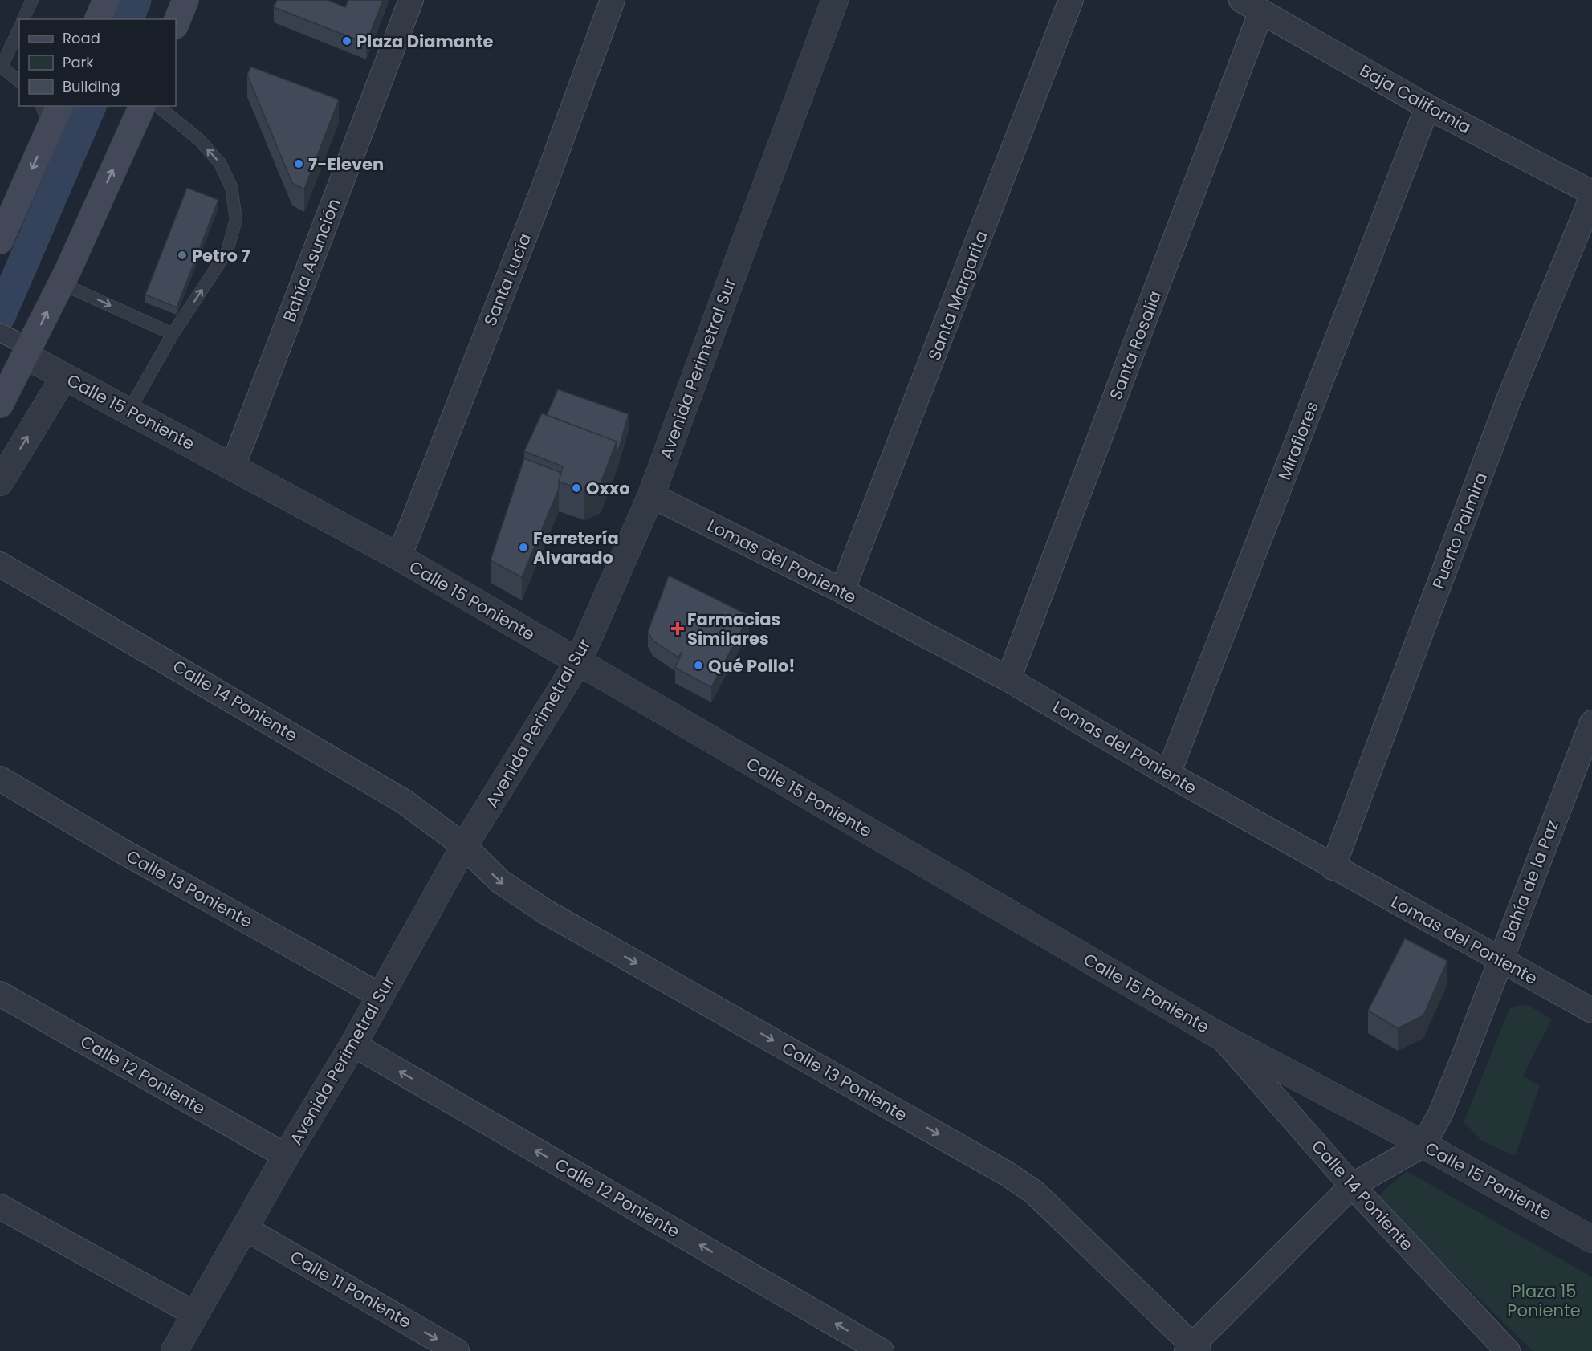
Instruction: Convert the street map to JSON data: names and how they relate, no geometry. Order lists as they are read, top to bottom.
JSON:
{
  "streets": {
    "street": [
      "Baja California",
      "Bahía Asunción",
      "Santa Lucía",
      "Santa Margarita",
      "Santa Rosalía",
      "Avenida Perimetral Sur",
      "Calle 15 Poniente",
      "Miraflores",
      "Puerto Palmira",
      "Lomas del Poniente",
      "Calle 14 Poniente",
      "Bahía de la Paz",
      "Calle 13 Poniente",
      "Calle 12 Poniente",
      "Calle 11 Poniente"
    ]
  },
  "crossings": [
    ["Baja California", "Santa Rosalía"],
    ["Baja California", "Miraflores"],
    ["Bahía Asunción", "Calle 15 Poniente"],
    ["Santa Lucía", "Calle 15 Poniente"],
    ["Santa Margarita", "Lomas del Poniente"],
    ["Santa Rosalía", "Lomas del Poniente"],
    ["Avenida Perimetral Sur", "Calle 15 Poniente"],
    ["Avenida Perimetral Sur", "Lomas del Poniente"],
    ["Avenida Perimetral Sur", "Calle 14 Poniente"],
    ["Avenida Perimetral Sur", "Calle 13 Poniente"],
    ["Avenida Perimetral Sur", "Calle 12 Poniente"],
    ["Avenida Perimetral Sur", "Calle 11 Poniente"],
    ["Calle 15 Poniente", "Calle 14 Poniente"],
    ["Calle 15 Poniente", "Bahía de la Paz"],
    ["Miraflores", "Lomas del Poniente"],
    ["Puerto Palmira", "Lomas del Poniente"],
    ["Lomas del Poniente", "Bahía de la Paz"],
    ["Calle 14 Poniente", "Calle 13 Poniente"]
  ],
  "one_way": ["Calle 13 Poniente", "Calle 12 Poniente", "Calle 11 Poniente"],
  "parks": ["Plaza 15 Poniente"],
  "places": {
    "other": [
      "Plaza Diamante",
      "7-Eleven",
      "Petro 7",
      "Oxxo",
      "Ferretería Alvarado",
      "Qué Pollo!"
    ],
    "health": ["Farmacias Similares"]
  },
  "legend": ["Road", "Park", "Building"]
}
